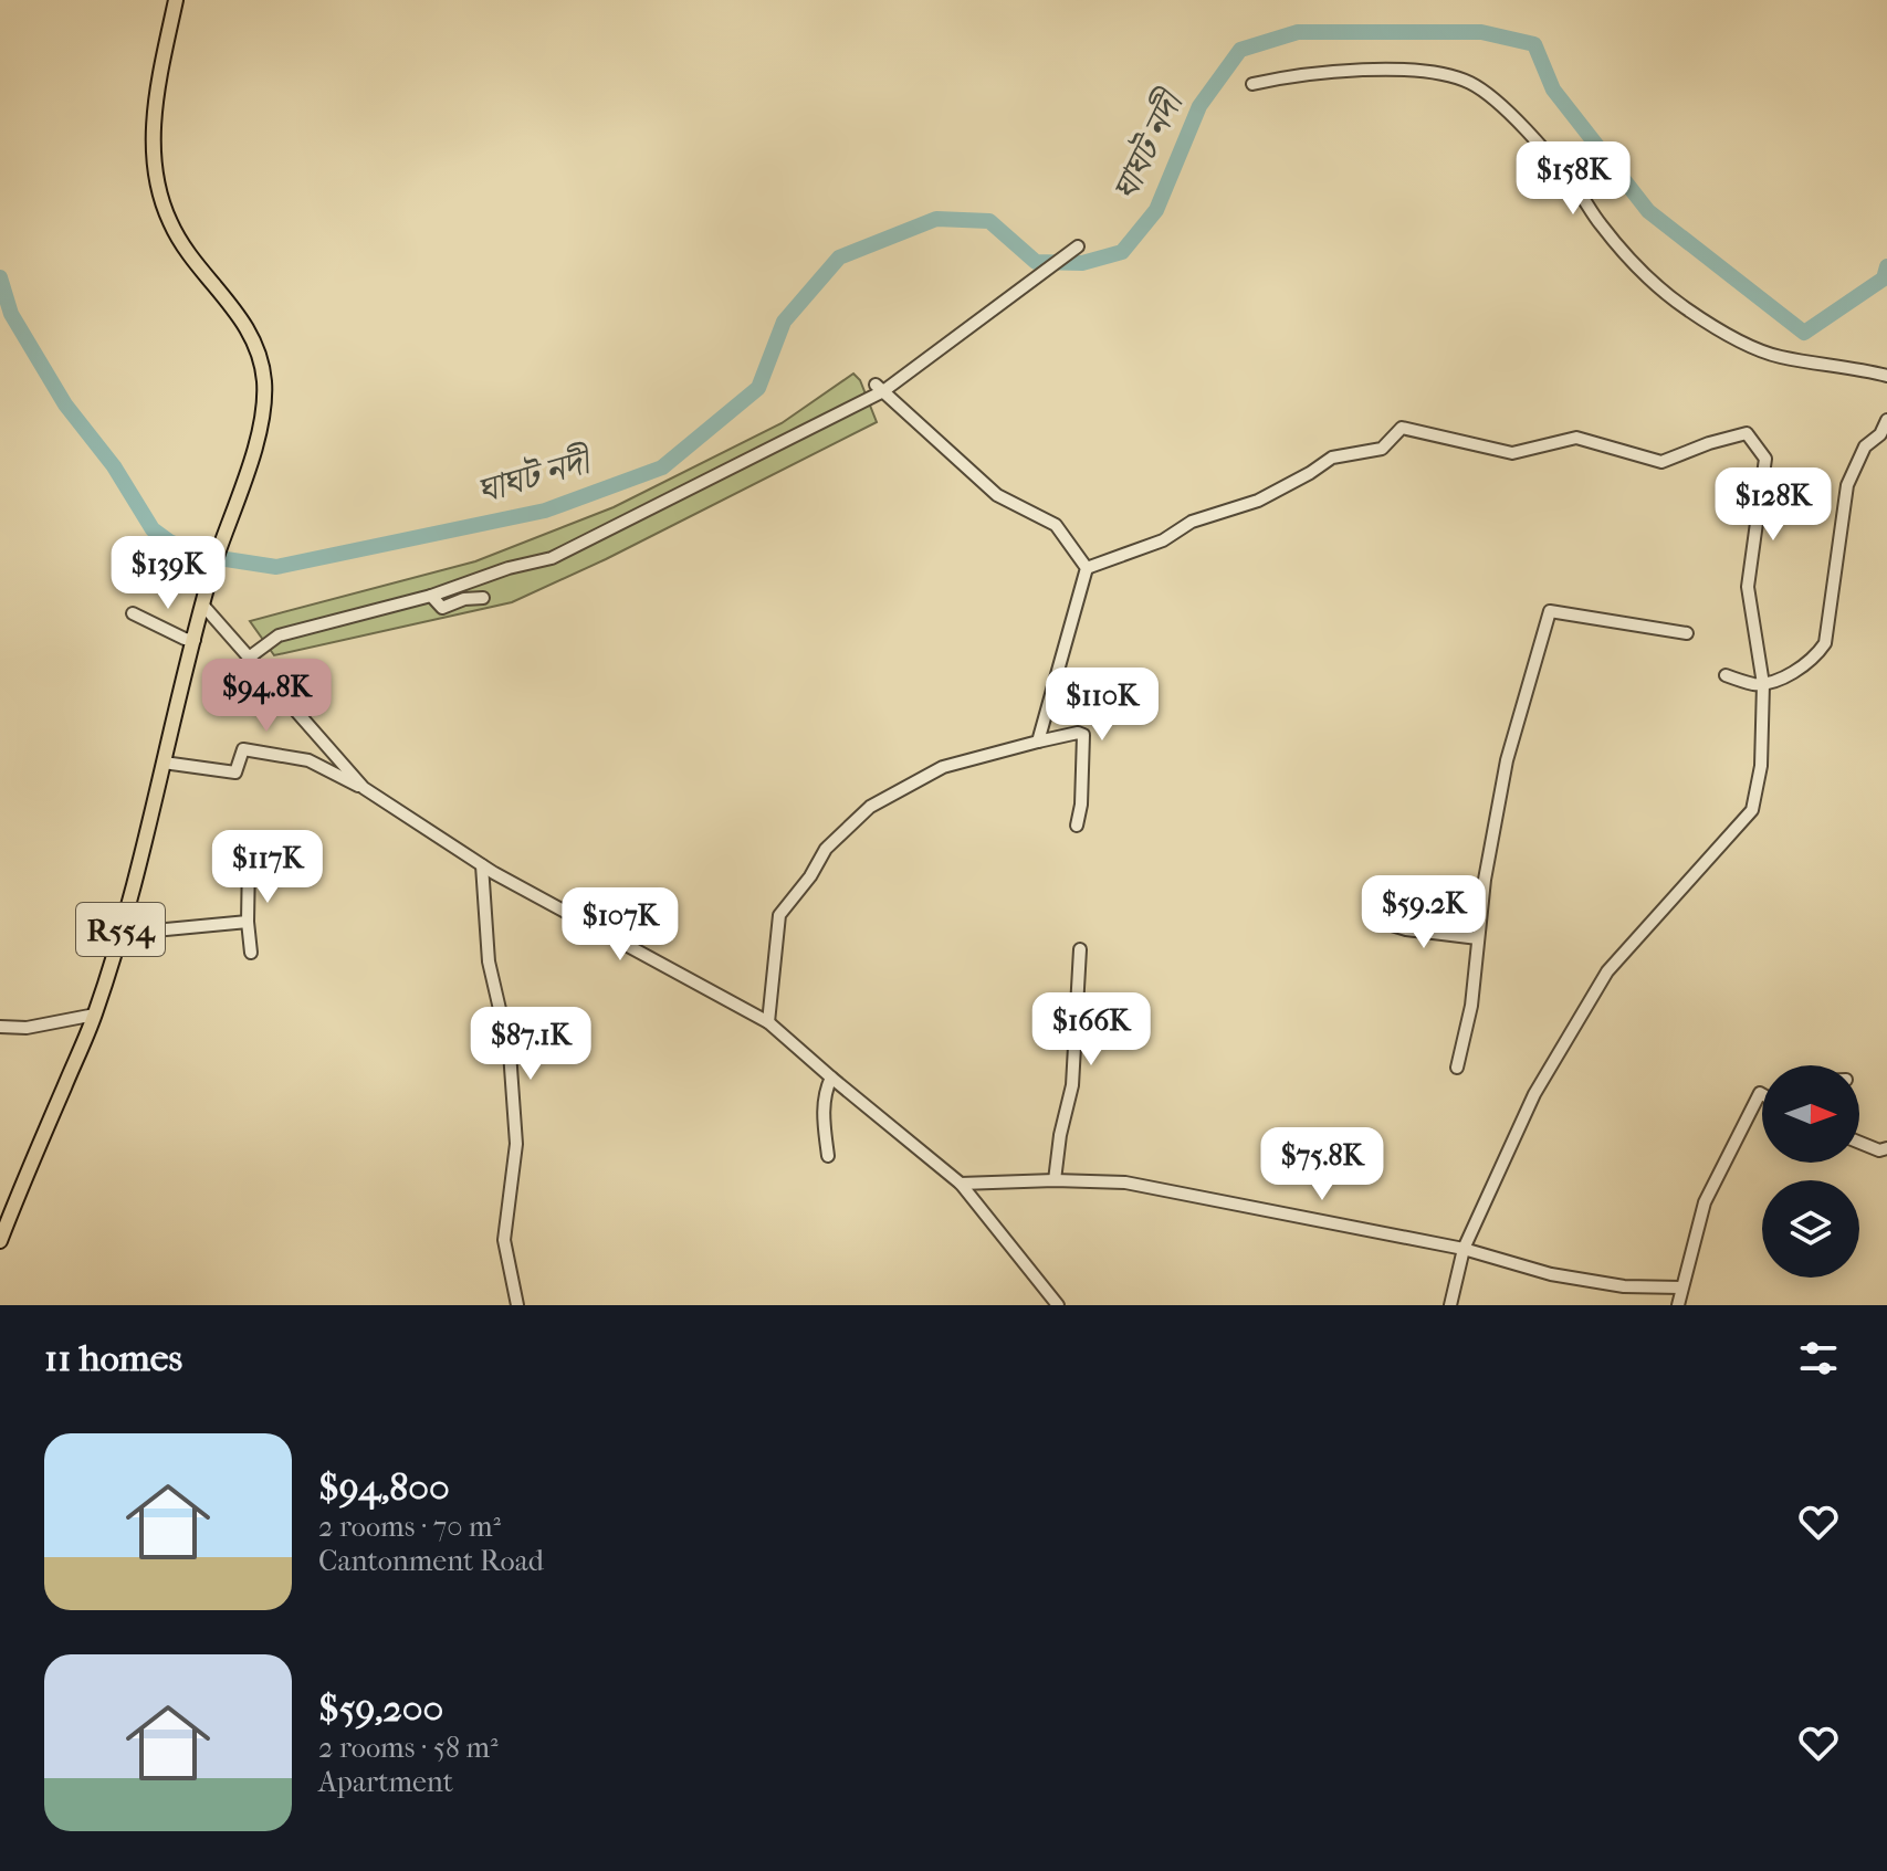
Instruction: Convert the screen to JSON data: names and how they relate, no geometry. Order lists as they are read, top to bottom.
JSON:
{
  "streets": {
    "main road": ["R554"]
  },
  "water": ["ঘাঘট নদী"],
  "north": "right",
  "page": {
    "price": [
      "$158K",
      "$128K",
      "$139K",
      "$94.8K",
      "$110K",
      "$117K",
      "$59.2K",
      "$107K",
      "$166K",
      "$87.1K",
      "$75.8K"
    ],
    "heading": "11 homes",
    "list": [
      {
        "name": "$94,800",
        "note": "2 rooms · 70 m² · Cantonment Road"
      },
      {
        "name": "$59,200",
        "note": "2 rooms · 58 m² · Apartment"
      }
    ]
  }
}
